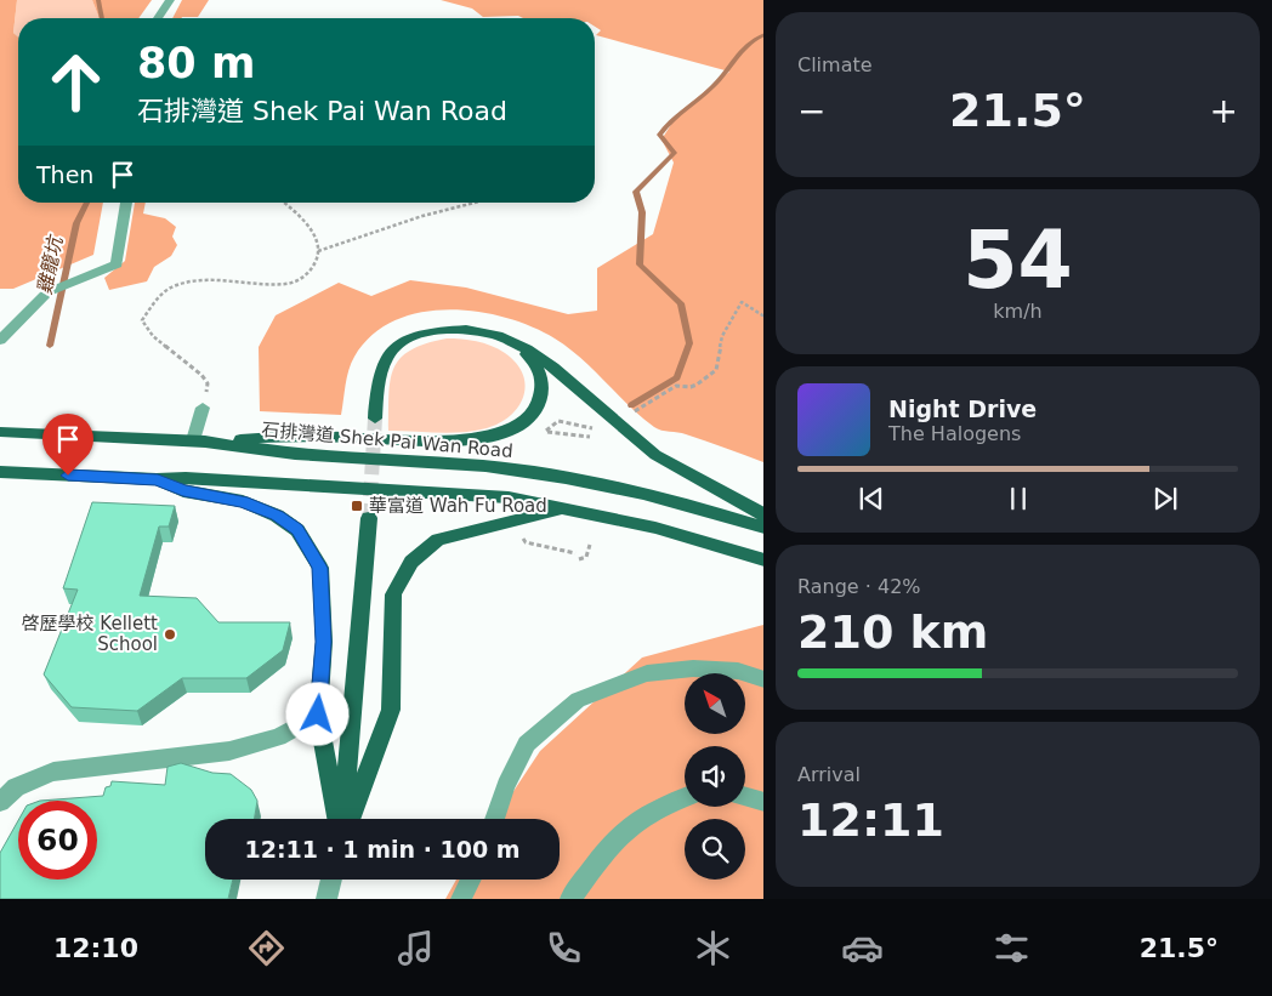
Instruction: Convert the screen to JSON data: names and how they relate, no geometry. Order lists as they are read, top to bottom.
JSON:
{
  "streets": {
    "main road": ["石排灣道 Shek Pai Wan Road"]
  },
  "water": ["雞籠坑"],
  "places": {
    "transit": ["華富道 Wah Fu Road"],
    "other": ["啓歷學校 Kellett School"]
  },
  "north": "top left",
  "page": {
    "tile": [
      "Climate",
      ["54", "km/h"],
      ["Range · 42%", "210 km"],
      ["Arrival", "12:11"]
    ],
    "turn": ["80 m", "石排灣道 Shek Pai Wan Road"],
    "heat": ["−", "21.5°", "+"],
    "then": "Then",
    "song": ["Night Drive", "The Halogens"],
    "limit": "60",
    "trip": "12:11 · 1 min · 100 m",
    "tabs": ["12:10", "21.5°"]
  }
}
